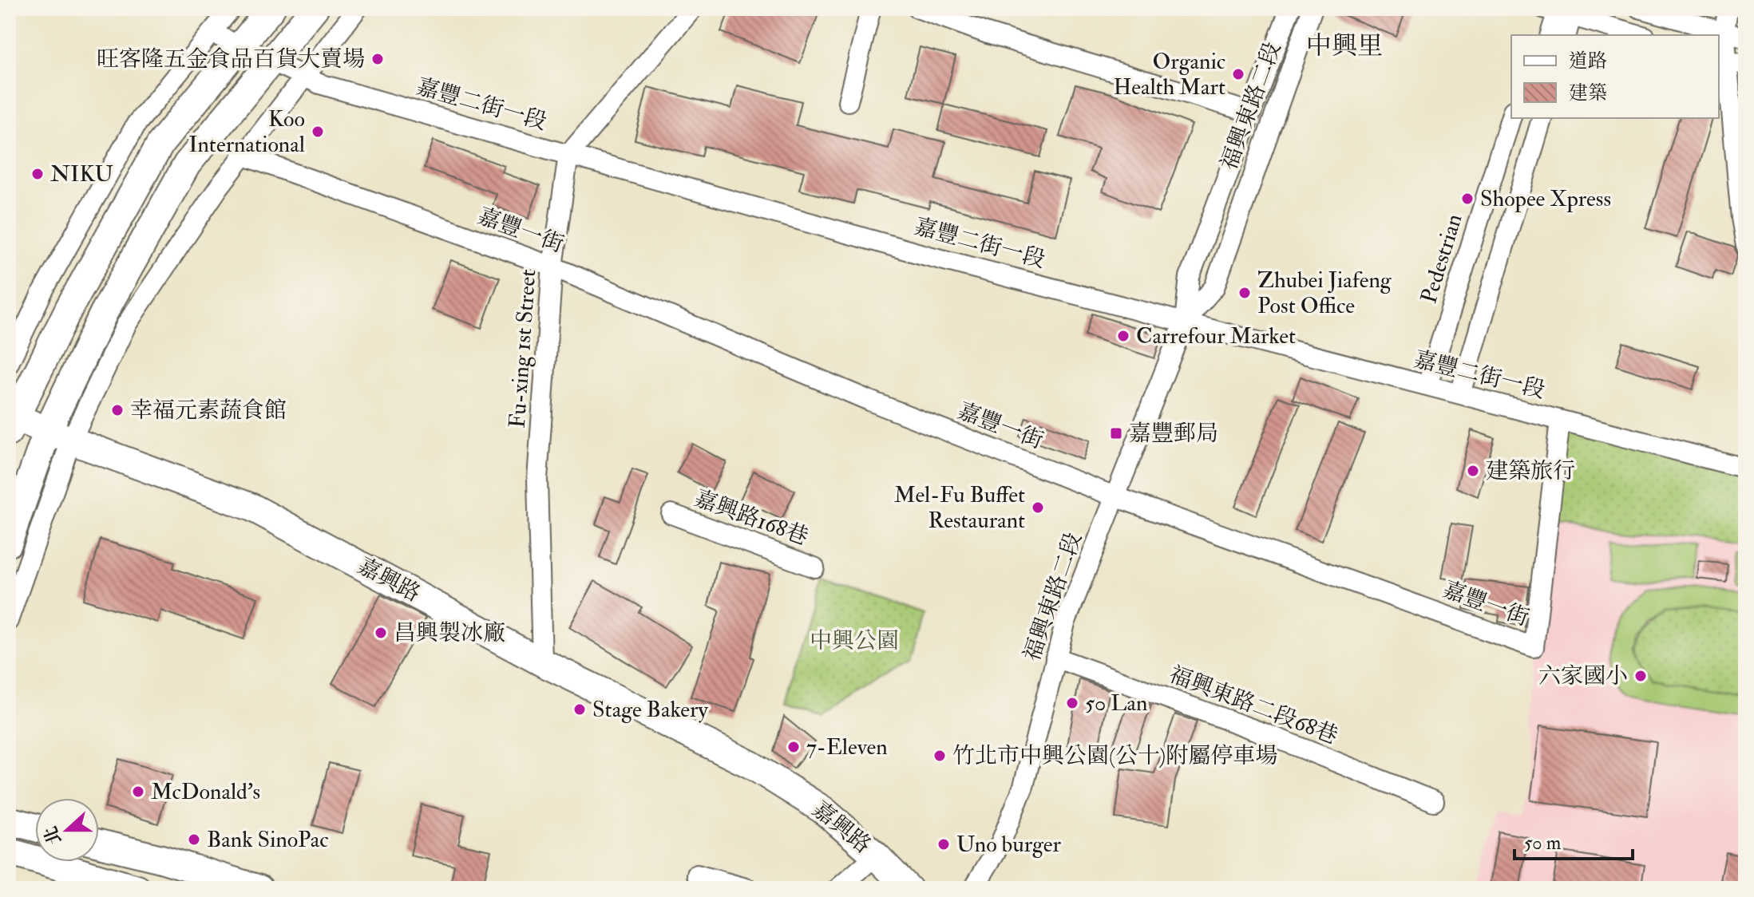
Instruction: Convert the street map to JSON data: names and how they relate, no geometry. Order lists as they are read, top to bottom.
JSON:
{
  "streets": {
    "main road": ["嘉興路"],
    "street": [
      "嘉豐二街一段",
      "福興東路二段",
      "嘉豐一街",
      "Pedestrian",
      "Fu-xing 1st Street",
      "嘉興路168巷",
      "福興東路二段68巷"
    ]
  },
  "crossings": [
    ["嘉豐二街一段", "福興東路二段"],
    ["嘉豐二街一段", "嘉豐一街"],
    ["嘉豐二街一段", "Pedestrian"],
    ["嘉豐二街一段", "Fu-xing 1st Street"],
    ["福興東路二段", "嘉豐一街"],
    ["福興東路二段", "福興東路二段68巷"],
    ["嘉豐一街", "Fu-xing 1st Street"],
    ["Fu-xing 1st Street", "嘉興路"]
  ],
  "districts": ["中興里"],
  "parks": ["中興公園"],
  "places": {
    "other": [
      "旺客隆五金食品百貨大賣場",
      "Organic Health Mart",
      "Koo International",
      "NIKU",
      "Shopee Xpress",
      "Zhubei Jiafeng Post Office",
      "Carrefour Market",
      "幸福元素蔬食館",
      "建築旅行",
      "Mel-Fu Buffet Restaurant",
      "昌興製冰廠",
      "六家國小",
      "50 Lan",
      "Stage Bakery",
      "7-Eleven",
      "竹北市中興公園(公十)附屬停車場",
      "McDonald's",
      "Bank SinoPac",
      "Uno burger"
    ],
    "transit": ["嘉豐郵局"]
  },
  "legend": ["道路", "建築"],
  "scale_bar": "50 m",
  "north": "left"
}
